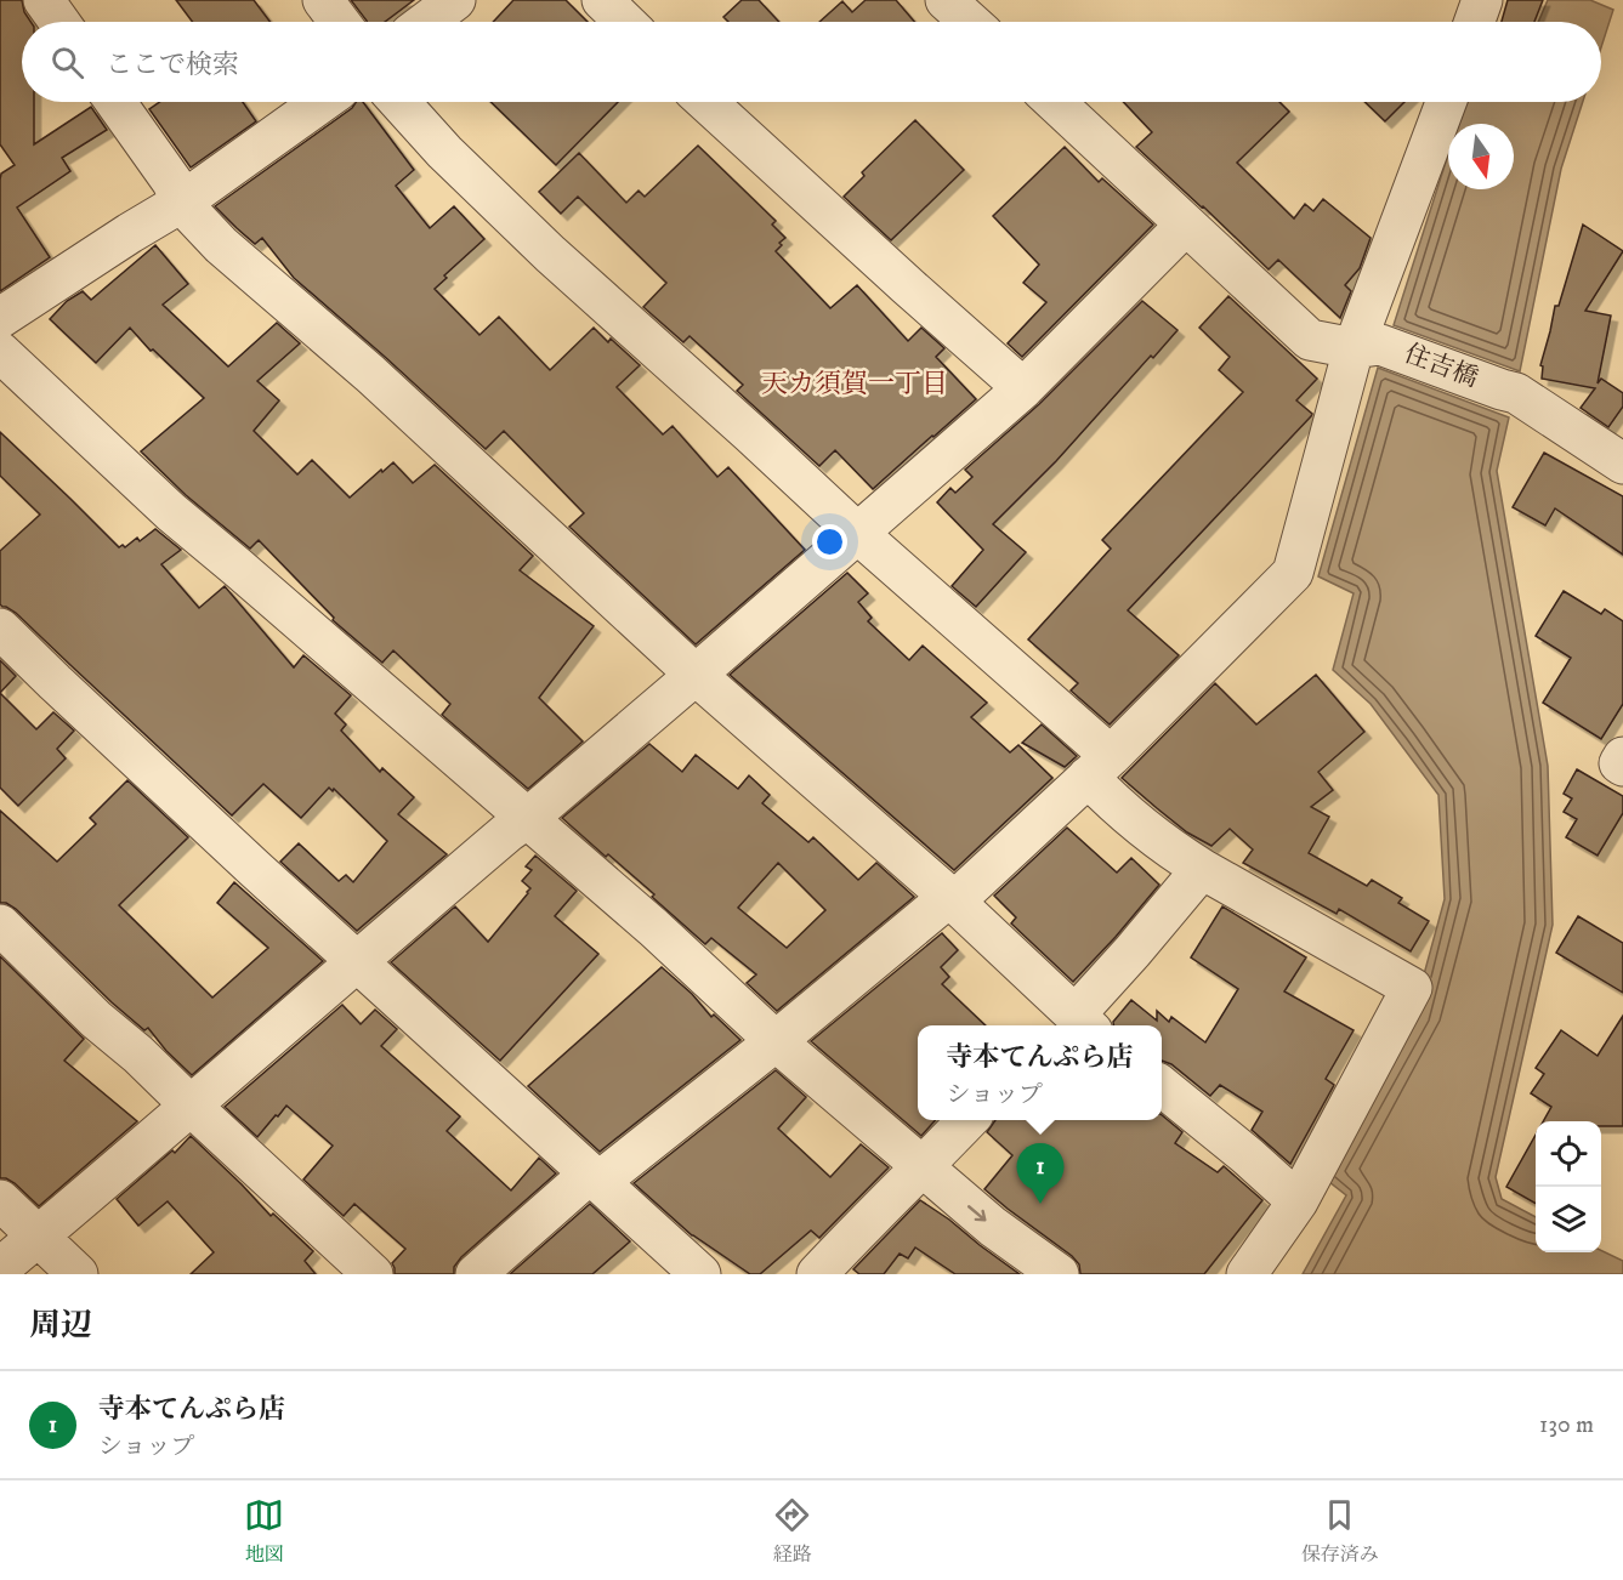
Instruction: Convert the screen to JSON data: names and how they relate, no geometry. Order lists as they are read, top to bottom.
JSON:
{
  "streets": {
    "street": ["住吉橋"]
  },
  "districts": ["天カ須賀一丁目"],
  "north": "bottom",
  "page": {
    "search": "ここで検索",
    "popup": ["寺本てんぷら店", "ショップ"],
    "pins": "1",
    "heading": "周辺",
    "list": [
      {
        "mark": "1",
        "name": "寺本てんぷら店",
        "note": "ショップ",
        "value": "130 m"
      }
    ],
    "nav": ["地図", "経路", "保存済み"]
  }
}
